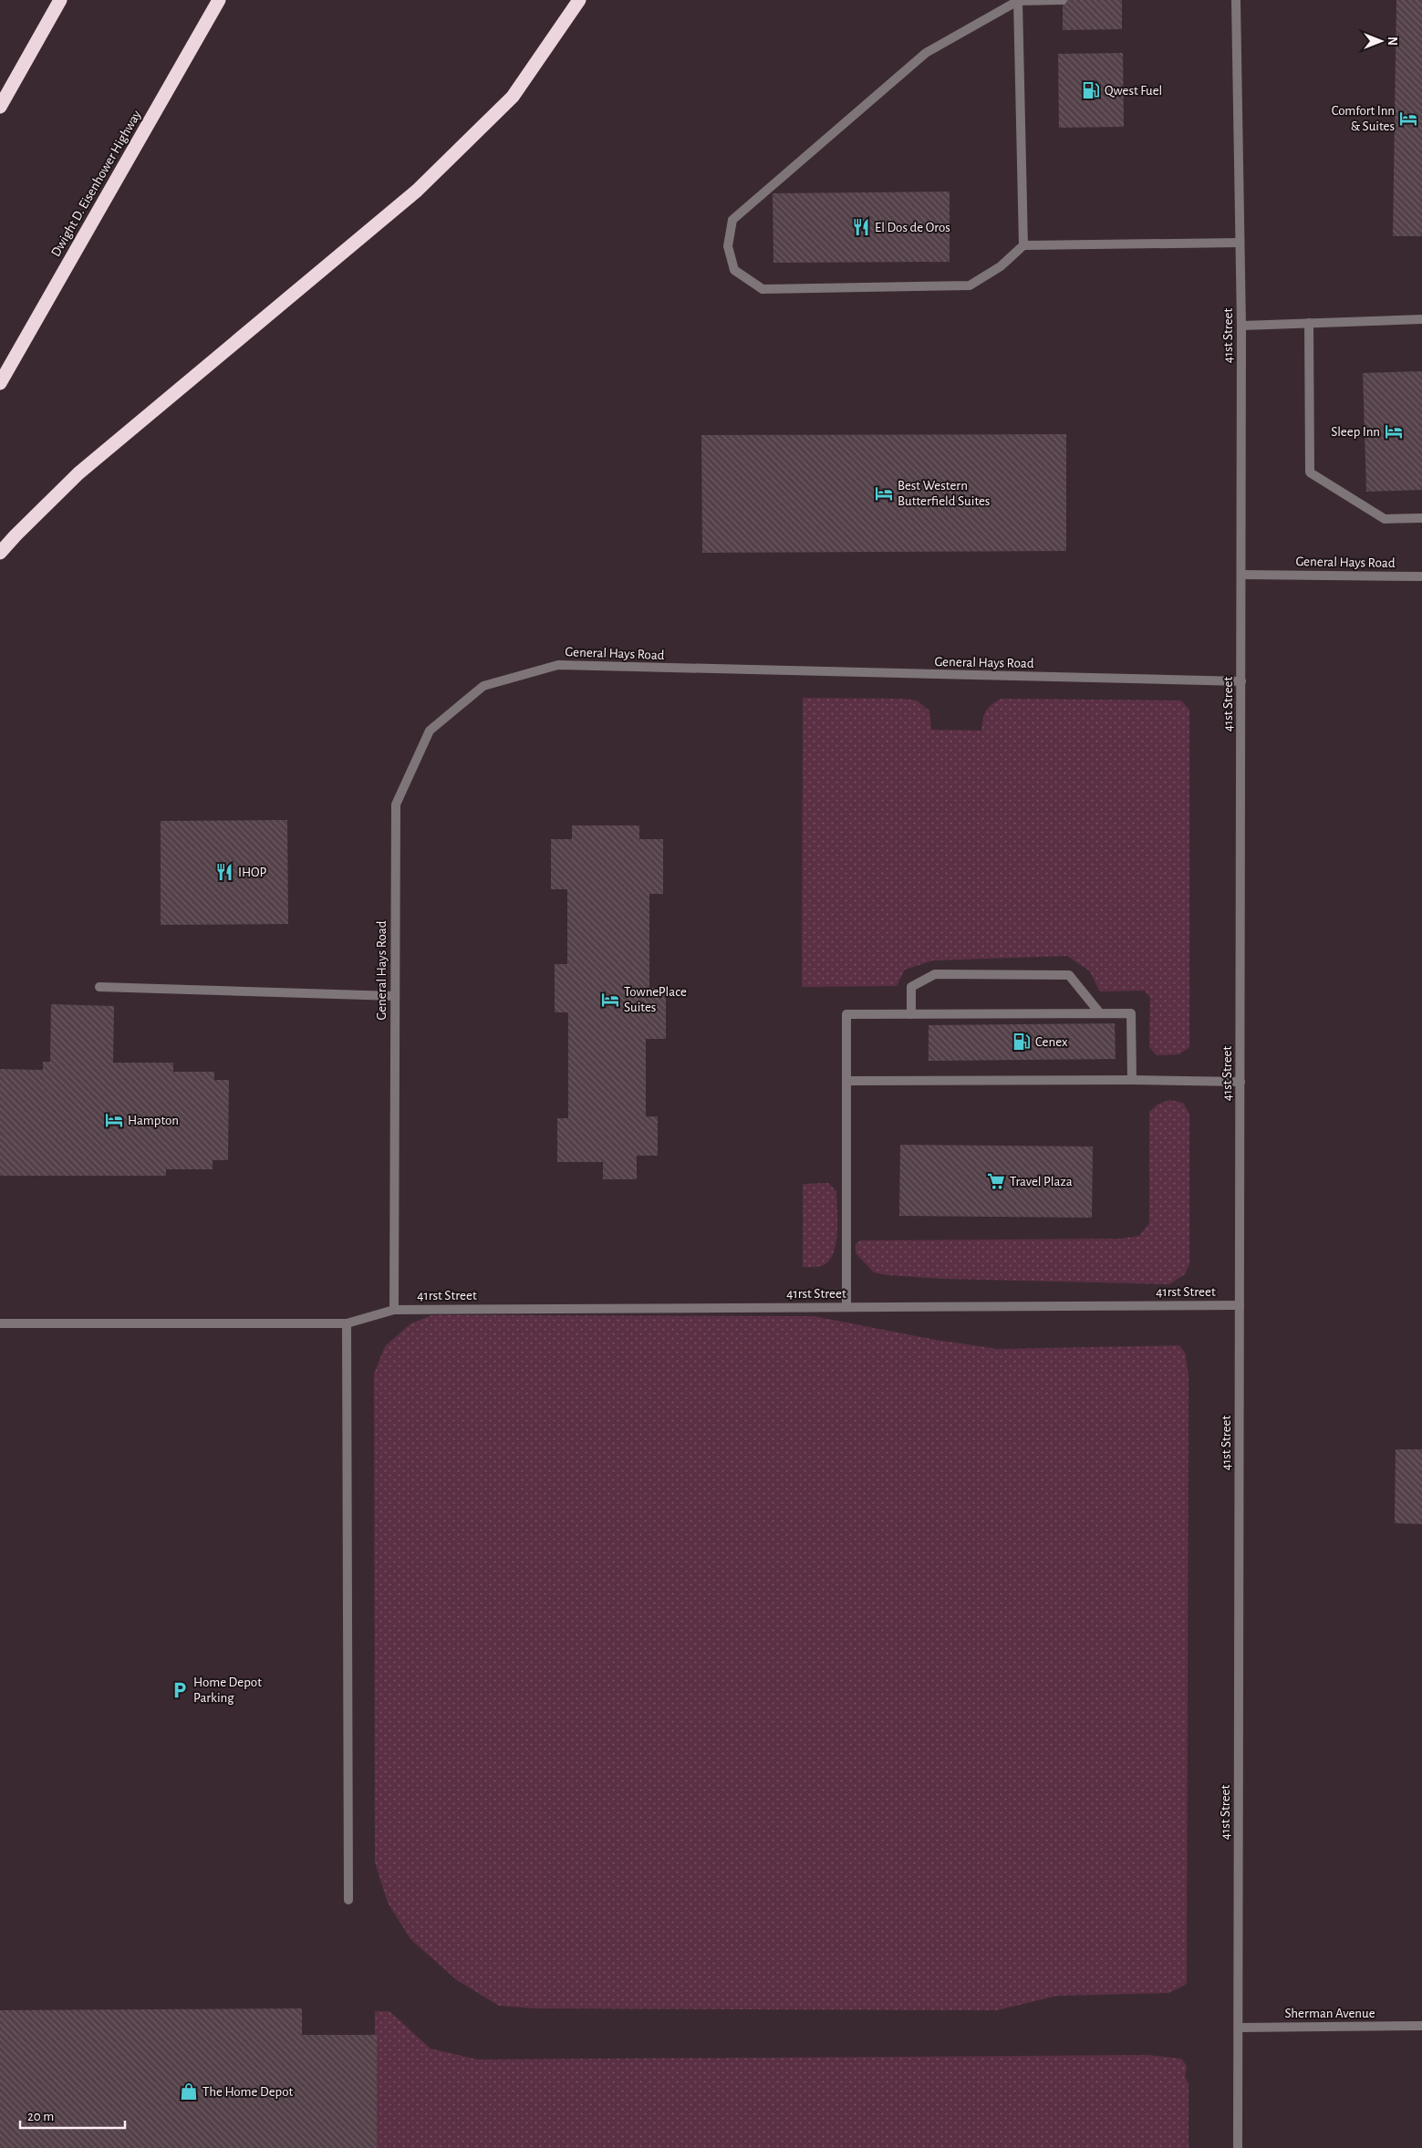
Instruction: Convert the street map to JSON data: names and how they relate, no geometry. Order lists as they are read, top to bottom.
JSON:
{
  "streets": {
    "highway": ["Dwight D. Eisenhower Highway"],
    "street": [
      "41st Street",
      "General Hays Road",
      "41rst Street",
      "Sherman Avenue"
    ]
  },
  "crossings": [
    ["41st Street", "General Hays Road"],
    ["41st Street", "41rst Street"],
    ["41st Street", "Sherman Avenue"],
    ["General Hays Road", "41rst Street"]
  ],
  "places": {
    "fuel station": ["Qwest Fuel", "Cenex"],
    "hotel": [
      "Comfort Inn & Suites",
      "Sleep Inn",
      "Best Western Butterfield Suites",
      "TownePlace Suites",
      "Hampton"
    ],
    "restaurant": ["El Dos de Oros", "IHOP"],
    "supermarket": ["Travel Plaza"],
    "parking": ["Home Depot Parking"],
    "shop": ["The Home Depot"]
  },
  "scale_bar": "20 m",
  "north": "right"
}
